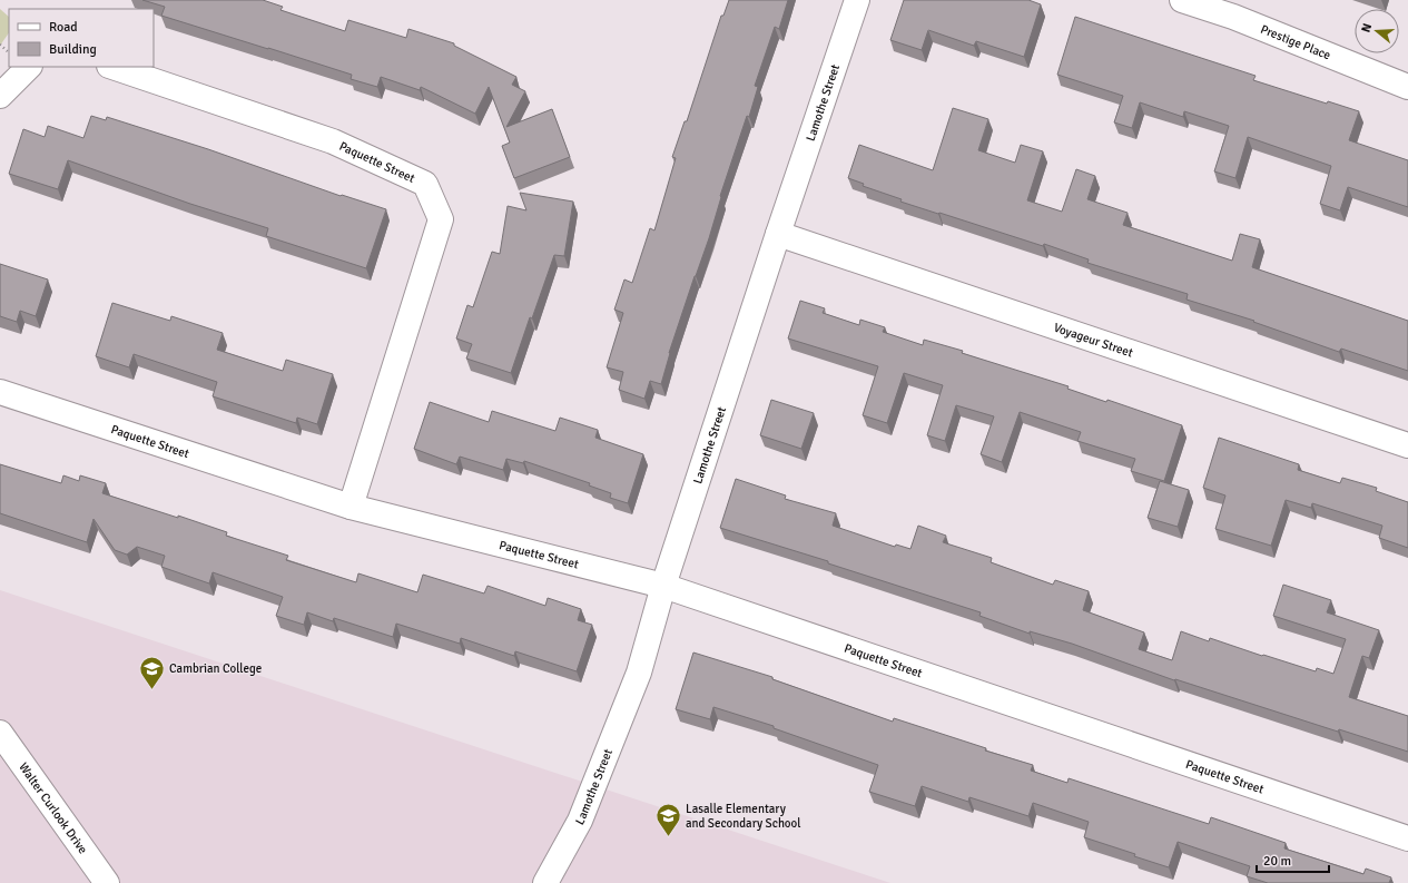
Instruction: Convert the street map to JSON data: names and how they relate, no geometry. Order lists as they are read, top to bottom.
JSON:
{
  "streets": {
    "street": [
      "Prestige Place",
      "Lamothe Street",
      "Paquette Street",
      "Voyageur Street",
      "Walter Curlook Drive"
    ]
  },
  "crossings": [
    ["Lamothe Street", "Paquette Street"],
    ["Lamothe Street", "Voyageur Street"]
  ],
  "places": {
    "school or university": ["Cambrian College", "Lasalle Elementary and Secondary School"]
  },
  "legend": ["Road", "Building"],
  "scale_bar": "20 m",
  "north": "left"
}
